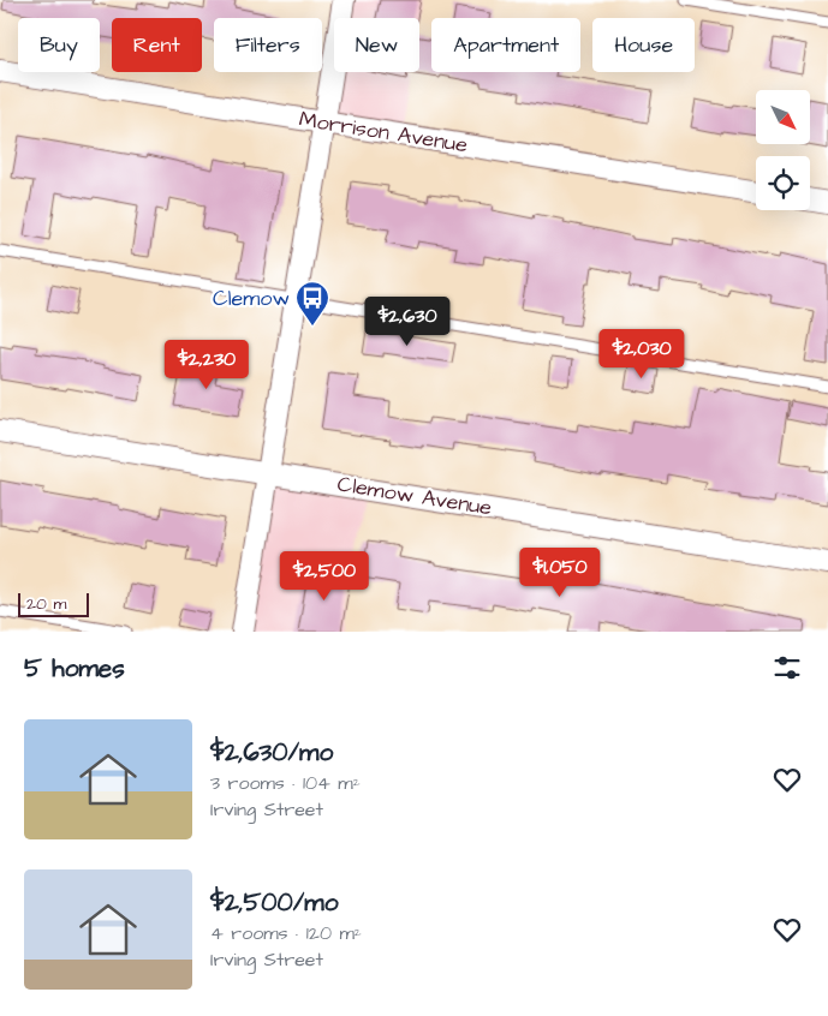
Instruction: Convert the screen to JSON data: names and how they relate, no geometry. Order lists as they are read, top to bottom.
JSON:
{
  "streets": {
    "street": ["Morrison Avenue", "Clemow Avenue"]
  },
  "places": {
    "bus stop": ["Clemow"]
  },
  "scale_bar": "20 m",
  "north": "bottom right",
  "page": {
    "chip": [
      "Buy",
      "Rent",
      "Filters",
      "New",
      "Apartment",
      "House"
    ],
    "price": [
      "$2,630",
      "$2,030",
      "$2,230",
      "$1,050",
      "$2,500"
    ],
    "scale": "20 m",
    "heading": "5 homes",
    "list": [
      {
        "name": "$2,630/mo",
        "note": "3 rooms · 104 m² · Irving Street"
      },
      {
        "name": "$2,500/mo",
        "note": "4 rooms · 120 m² · Irving Street"
      }
    ]
  }
}
